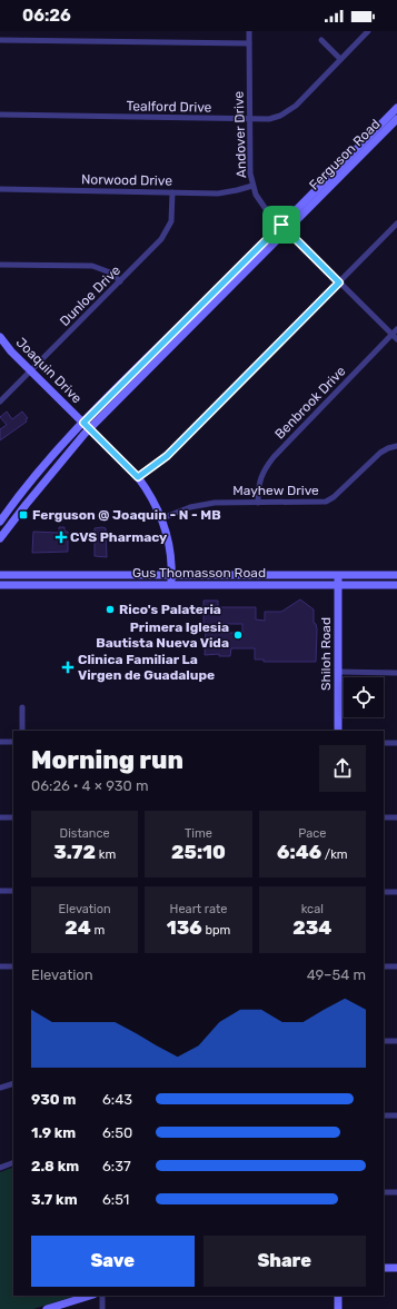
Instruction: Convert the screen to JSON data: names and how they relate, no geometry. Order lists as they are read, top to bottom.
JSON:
{
  "streets": {
    "main road": [
      "Ferguson Road",
      "Joaquin Drive",
      "Gus Thomasson Road",
      "Shiloh Road"
    ],
    "street": [
      "Tealford Drive",
      "Andover Drive",
      "Norwood Drive",
      "Dunloe Drive",
      "Benbrook Drive",
      "Mayhew Drive"
    ]
  },
  "crossings": [
    ["Tealford Drive", "Andover Drive"],
    ["Andover Drive", "Ferguson Road"],
    ["Andover Drive", "Norwood Drive"],
    ["Andover Drive", "Benbrook Drive"],
    ["Ferguson Road", "Joaquin Drive"],
    ["Norwood Drive", "Dunloe Drive"],
    ["Dunloe Drive", "Joaquin Drive"],
    ["Joaquin Drive", "Mayhew Drive"],
    ["Joaquin Drive", "Gus Thomasson Road"],
    ["Benbrook Drive", "Mayhew Drive"],
    ["Gus Thomasson Road", "Shiloh Road"]
  ],
  "places": {
    "transit": ["Ferguson @ Joaquin - N - MB"],
    "health": ["CVS Pharmacy", "Clinica Familiar La Virgen de Guadalupe"],
    "other": ["Rico's Palateria", "Primera Iglesia Bautista Nueva Vida"]
  },
  "page": {
    "status": "06:26",
    "heading": ["Morning run", "06:26 · 4 × 930 m"],
    "stats": [
      ["Distance", "3.72 km"],
      ["Time", "25:10"],
      ["Pace", "6:46 /km"],
      ["Elevation", "24 m"],
      ["Heart rate", "136 bpm"],
      ["kcal", "234"]
    ],
    "chart": ["Elevation", "49–54 m"],
    "list": [
      {
        "name": "930 m",
        "note": "6:43"
      },
      {
        "name": "1.9 km",
        "note": "6:50"
      },
      {
        "name": "2.8 km",
        "note": "6:37"
      },
      {
        "name": "3.7 km",
        "note": "6:51"
      }
    ],
    "buttons": ["Save", "Share"]
  }
}
